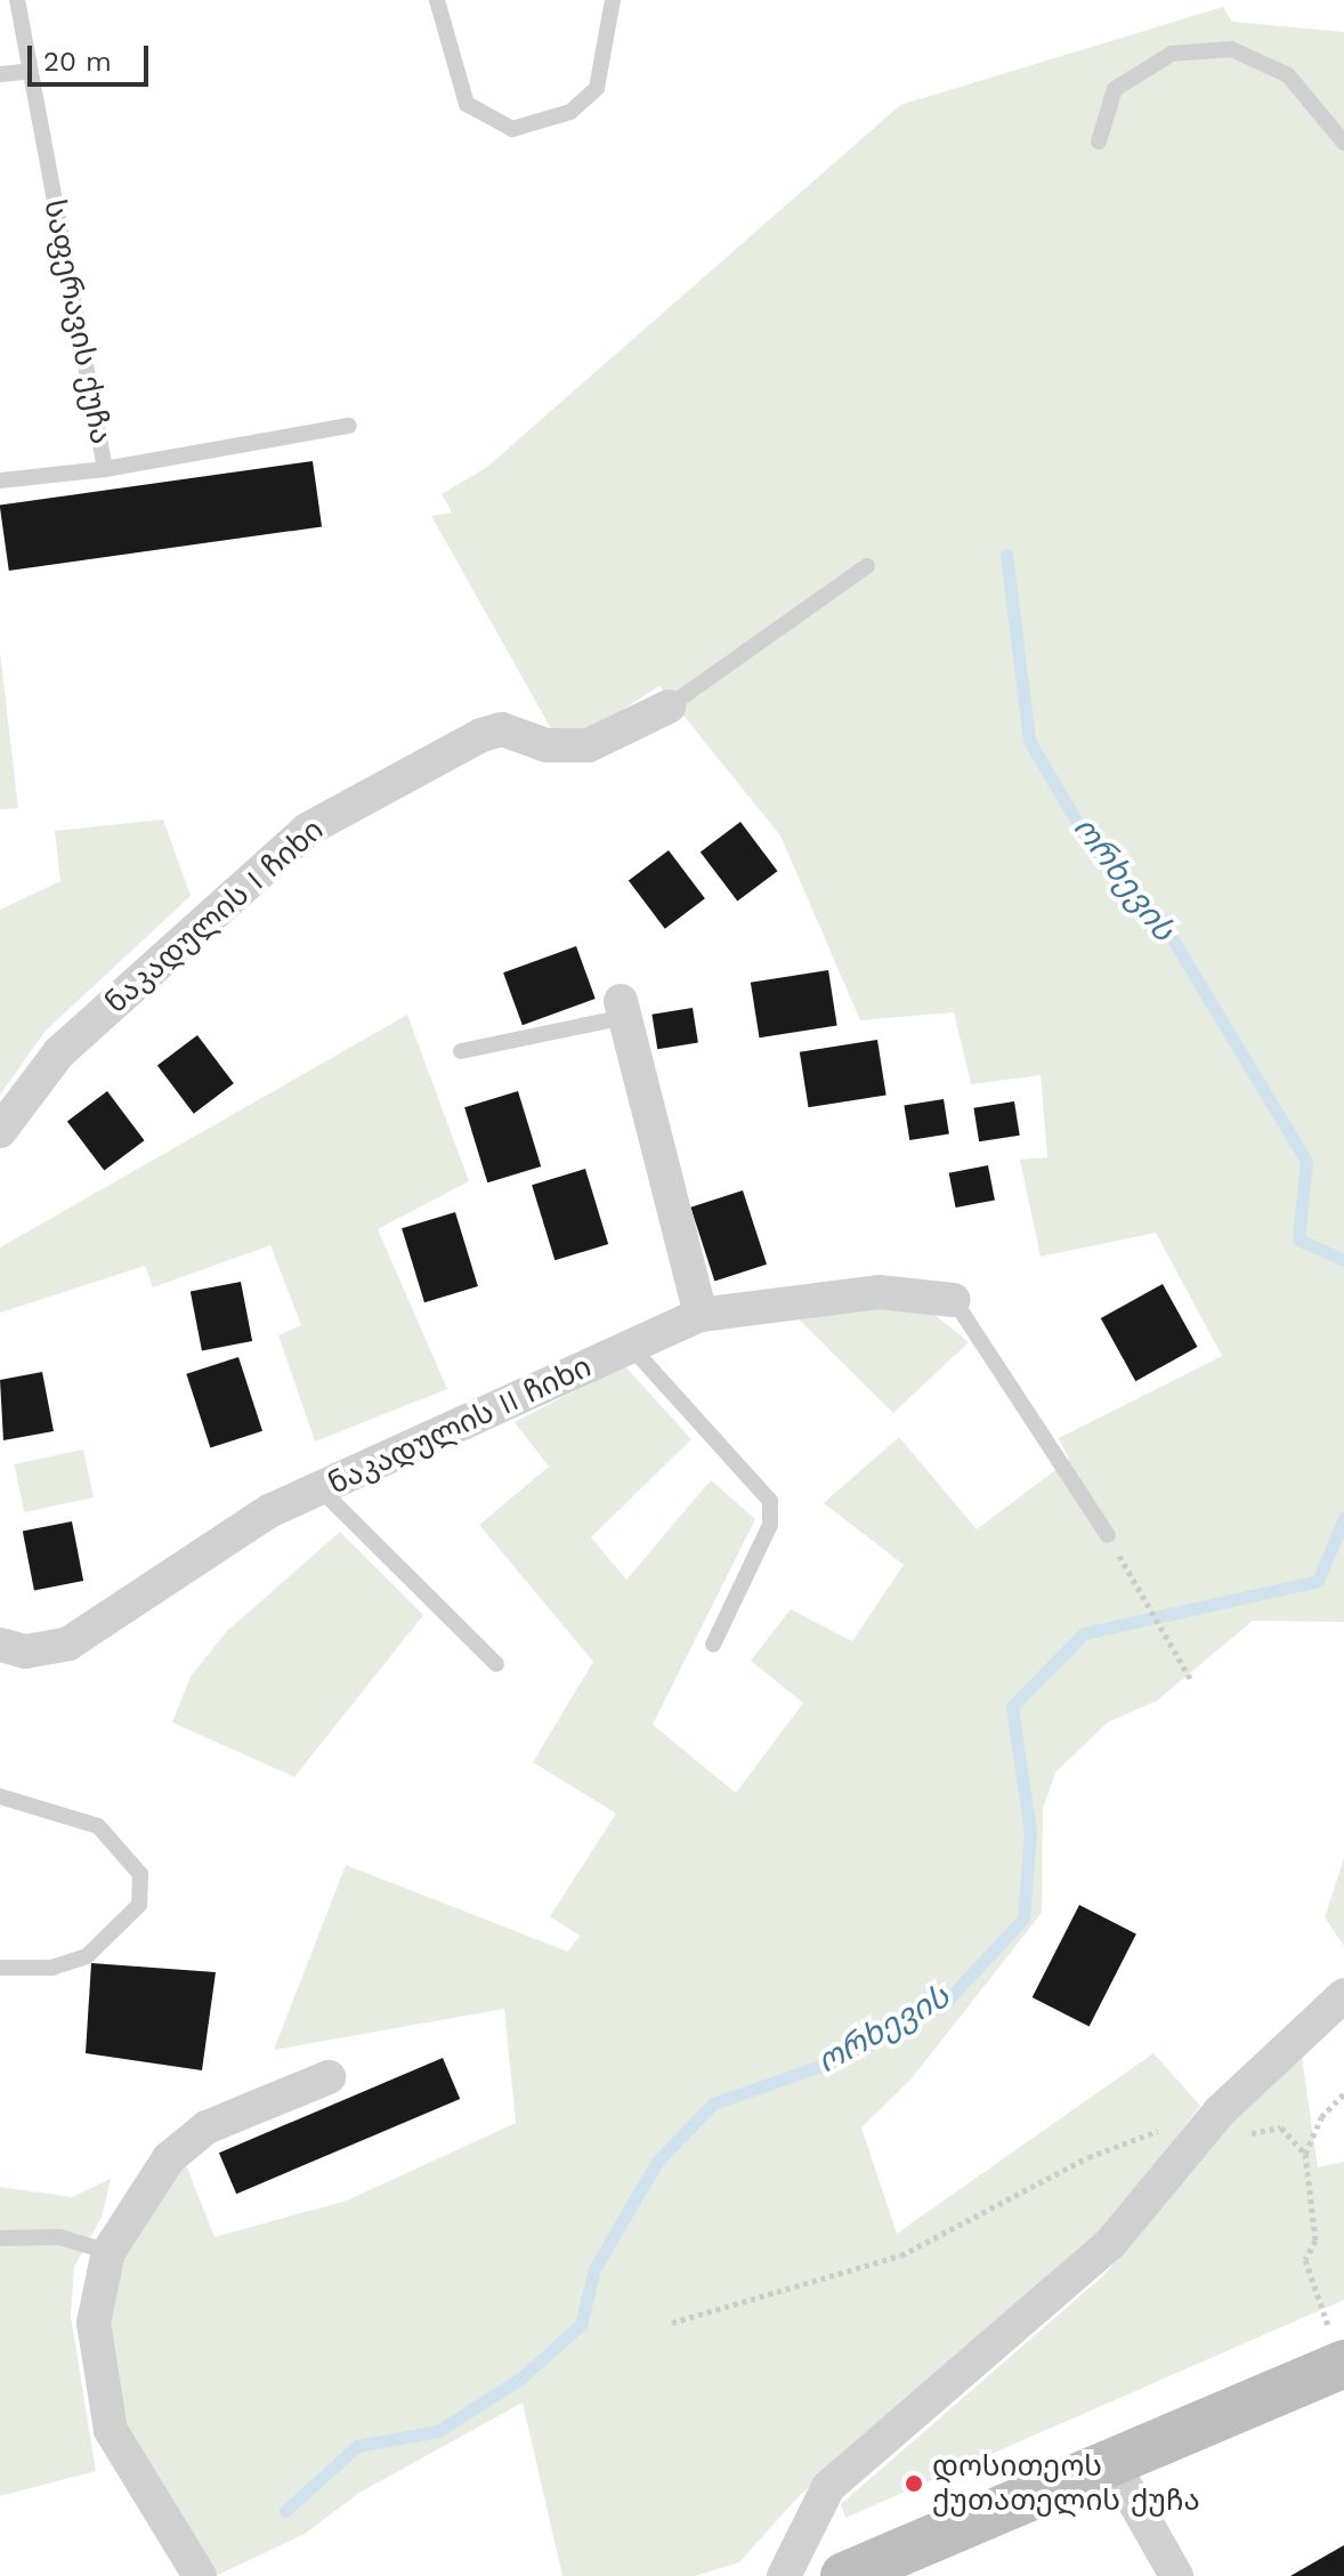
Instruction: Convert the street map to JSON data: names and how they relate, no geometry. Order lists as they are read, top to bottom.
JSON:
{
  "streets": {
    "street": ["ნაკადულის I ჩიხი", "ნაკადულის II ჩიხი"],
    "lane": ["საფერავის ქუჩა"]
  },
  "water": ["ორხევის"],
  "places": ["დოსითეოს ქუთათელის ქუჩა"],
  "scale_bar": "20 m"
}
